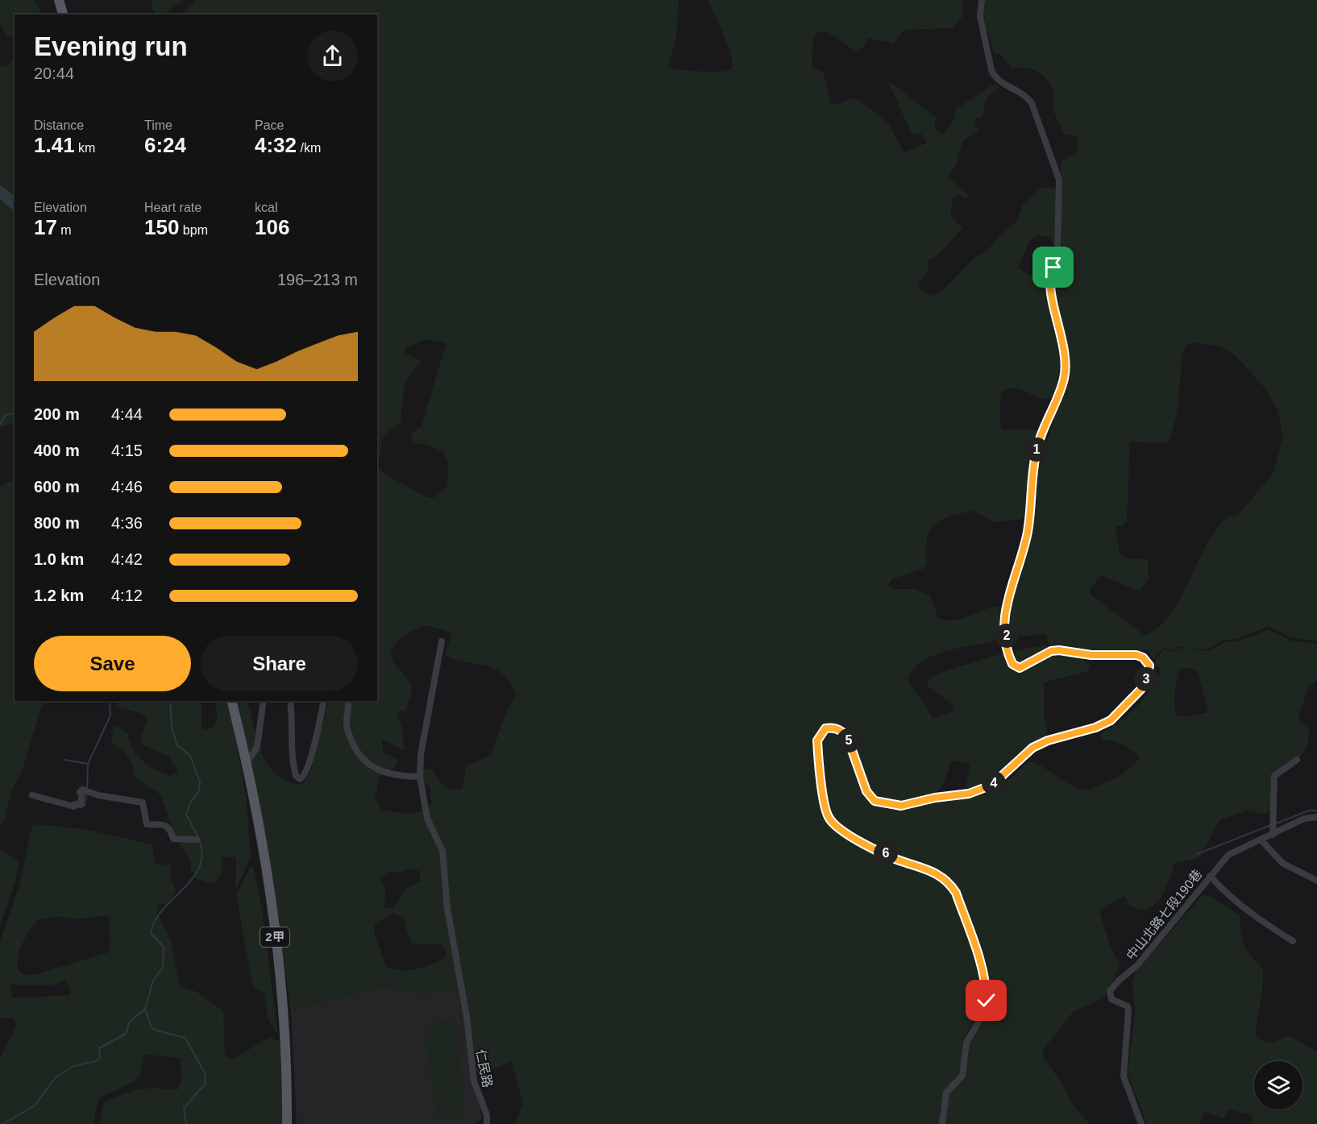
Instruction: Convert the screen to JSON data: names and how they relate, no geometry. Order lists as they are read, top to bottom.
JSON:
{
  "streets": {
    "main road": ["2甲"],
    "street": ["中山北路七段190巷", "仁民路"]
  },
  "page": {
    "heading": ["Evening run", "20:44"],
    "stats": [
      ["Distance", "1.41 km"],
      ["Time", "6:24"],
      ["Pace", "4:32 /km"],
      ["Elevation", "17 m"],
      ["Heart rate", "150 bpm"],
      ["kcal", "106"]
    ],
    "chart": ["Elevation", "196–213 m"],
    "list": [
      {
        "name": "200 m",
        "note": "4:44"
      },
      {
        "name": "400 m",
        "note": "4:15"
      },
      {
        "name": "600 m",
        "note": "4:46"
      },
      {
        "name": "800 m",
        "note": "4:36"
      },
      {
        "name": "1.0 km",
        "note": "4:42"
      },
      {
        "name": "1.2 km",
        "note": "4:12"
      }
    ],
    "pins": [
      "1",
      "2",
      "3",
      "5",
      "4",
      "6"
    ],
    "buttons": ["Save", "Share"]
  }
}
